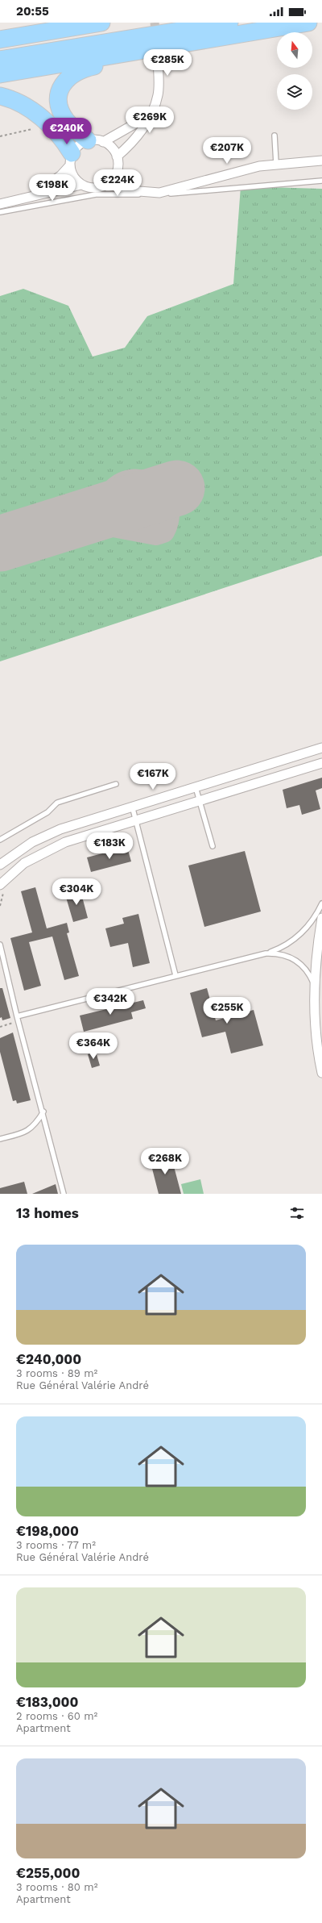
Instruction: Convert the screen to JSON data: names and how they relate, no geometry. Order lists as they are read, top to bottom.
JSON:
{
  "north": "top",
  "page": {
    "status": "20:55",
    "price": [
      "€285K",
      "€269K",
      "€240K",
      "€207K",
      "€224K",
      "€198K",
      "€167K",
      "€183K",
      "€304K",
      "€342K",
      "€255K",
      "€364K",
      "€268K"
    ],
    "heading": "13 homes",
    "list": [
      {
        "name": "€240,000",
        "note": "3 rooms · 89 m² · Rue Général Valérie André"
      },
      {
        "name": "€198,000",
        "note": "3 rooms · 77 m² · Rue Général Valérie André"
      },
      {
        "name": "€183,000",
        "note": "2 rooms · 60 m² · Apartment"
      },
      {
        "name": "€255,000",
        "note": "3 rooms · 80 m² · Apartment"
      }
    ]
  }
}
